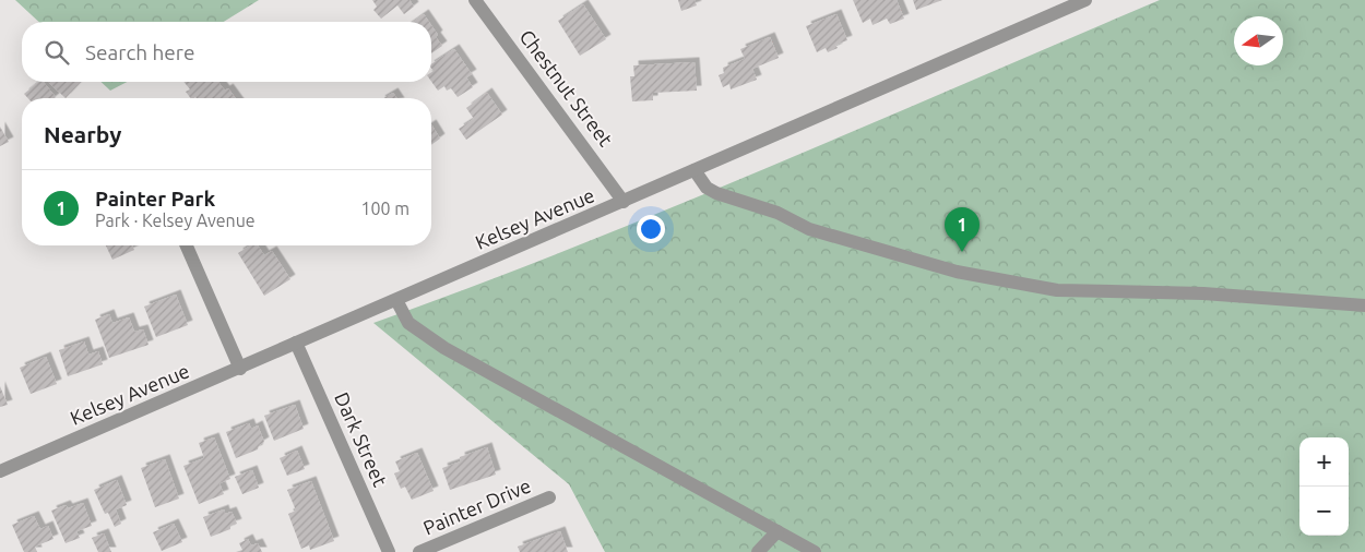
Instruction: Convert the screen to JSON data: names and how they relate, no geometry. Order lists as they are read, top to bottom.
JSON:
{
  "streets": {
    "street": [
      "Chestnut Street",
      "Kelsey Avenue",
      "Dark Street",
      "Painter Drive"
    ]
  },
  "crossings": [
    ["Chestnut Street", "Kelsey Avenue"],
    ["Kelsey Avenue", "Dark Street"]
  ],
  "north": "left",
  "page": {
    "search": "Search here",
    "heading": "Nearby",
    "list": [
      {
        "mark": "1",
        "name": "Painter Park",
        "note": "Park · Kelsey Avenue",
        "value": "100 m"
      }
    ],
    "pins": "1",
    "map_buttons": ["+", "−"]
  }
}
